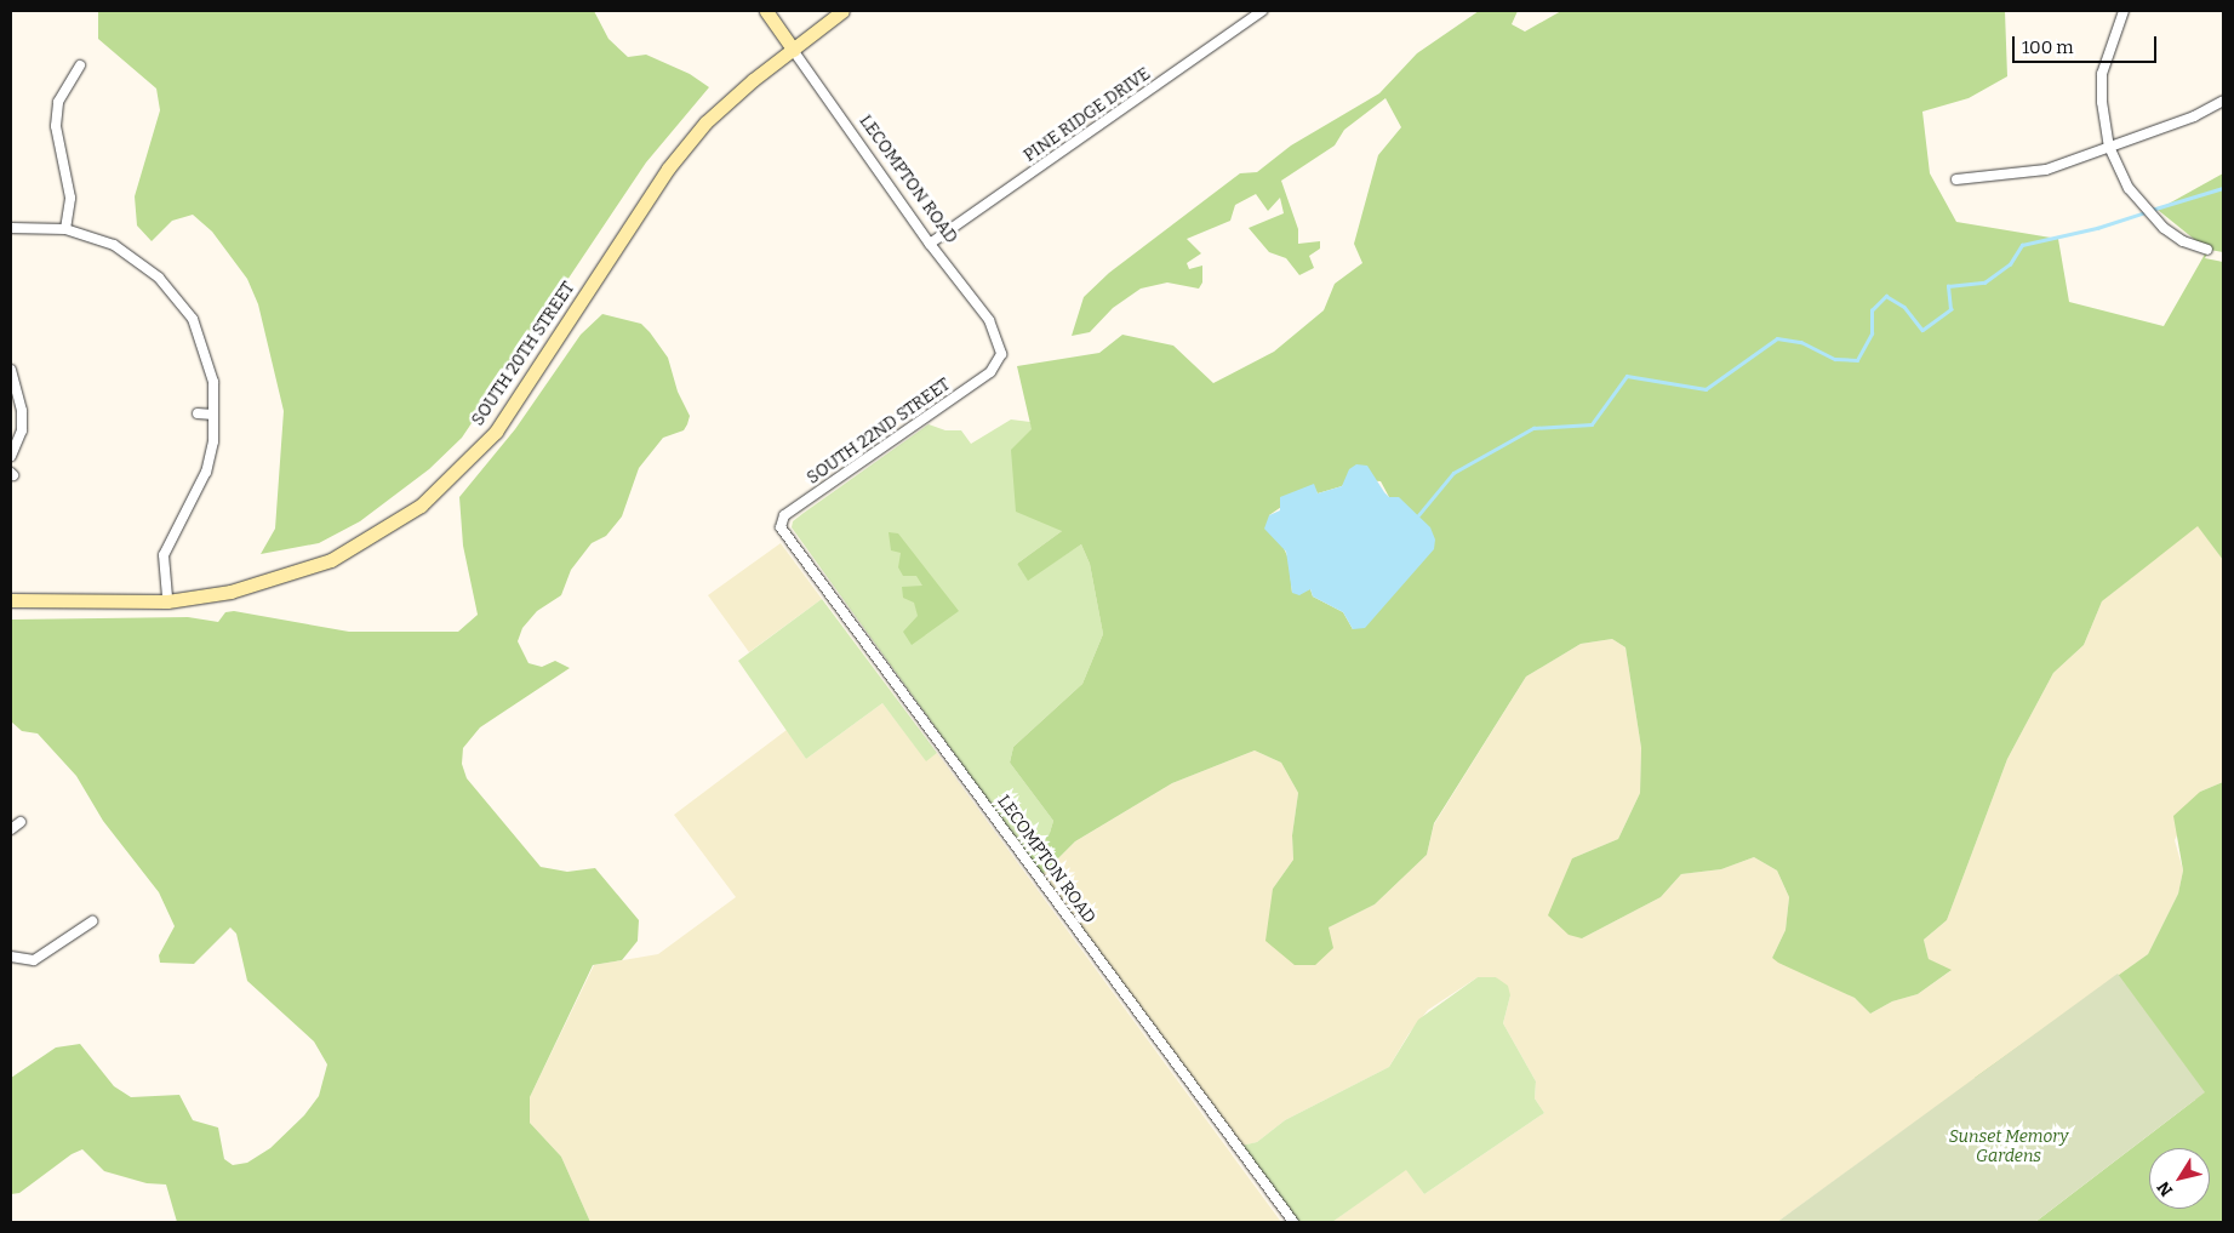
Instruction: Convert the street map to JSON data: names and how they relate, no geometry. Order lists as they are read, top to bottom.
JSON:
{
  "streets": {
    "main road": ["LECOMPTON ROAD", "SOUTH 20TH STREET"],
    "street": ["PINE RIDGE DRIVE", "SOUTH 22ND STREET"]
  },
  "crossings": [
    ["PINE RIDGE DRIVE", "LECOMPTON ROAD"],
    ["LECOMPTON ROAD", "SOUTH 20TH STREET"],
    ["LECOMPTON ROAD", "SOUTH 22ND STREET"]
  ],
  "parks": ["Sunset Memory Gardens"],
  "scale_bar": "100 m",
  "north": "bottom left"
}
